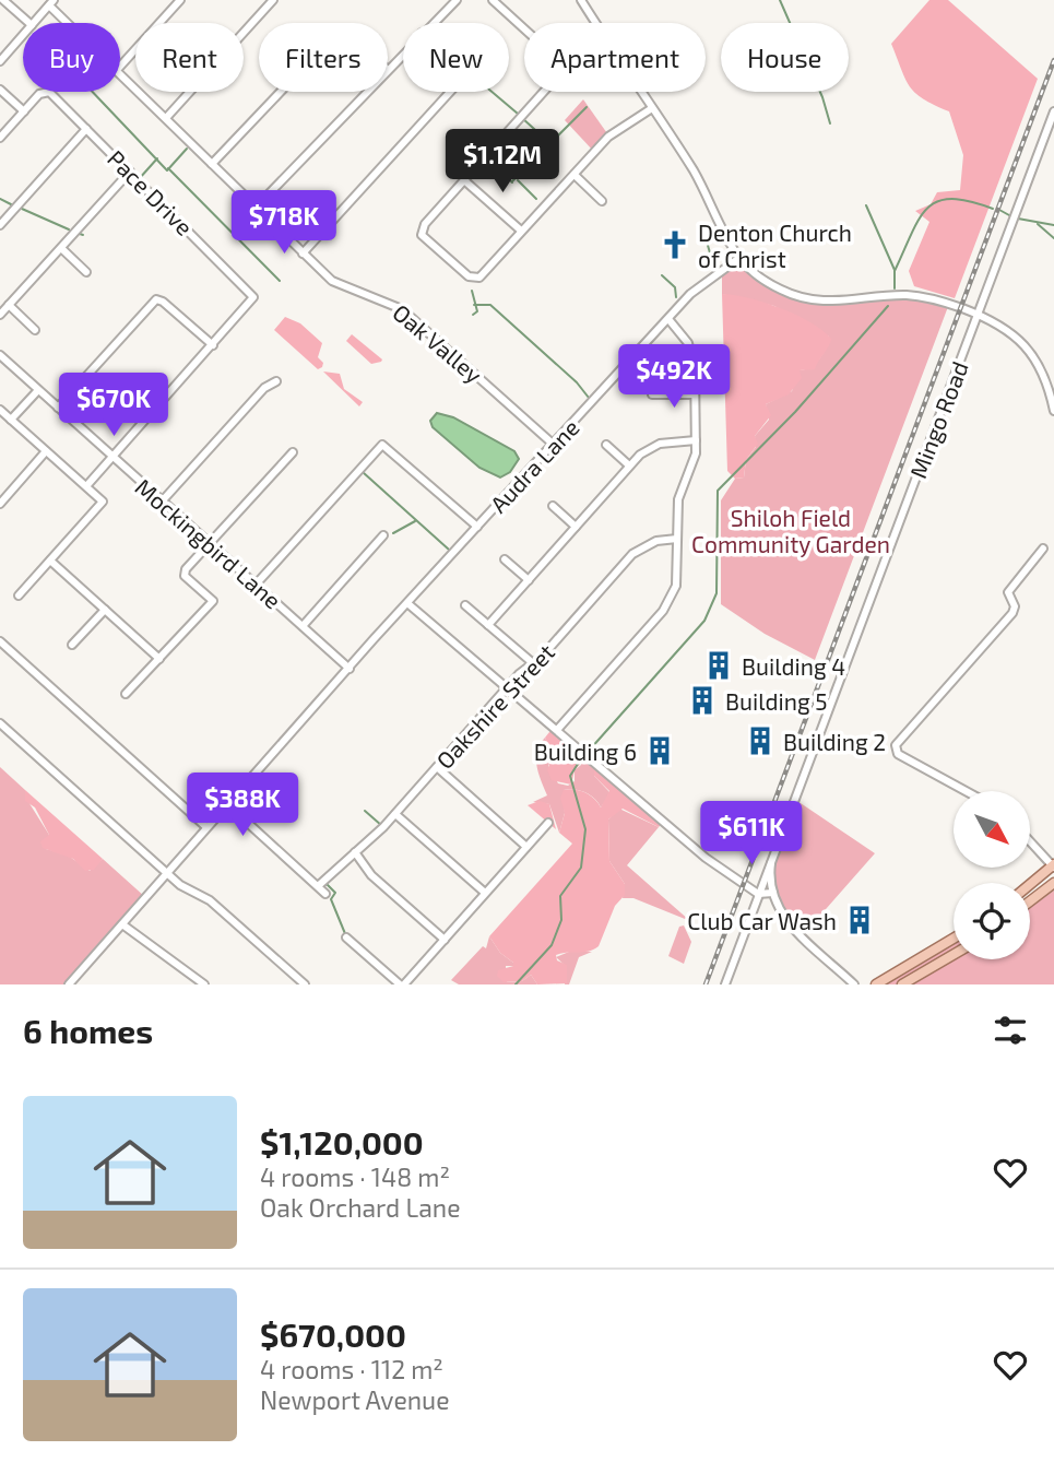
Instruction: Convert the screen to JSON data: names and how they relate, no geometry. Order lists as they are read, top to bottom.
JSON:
{
  "streets": {
    "street": [
      "Pace Drive",
      "Oak Valley",
      "Mingo Road",
      "Audra Lane",
      "Mockingbird Lane",
      "Oakshire Street"
    ]
  },
  "crossings": [
    ["Oak Valley", "Audra Lane"],
    ["Audra Lane", "Mockingbird Lane"]
  ],
  "parks": ["Shiloh Field Community Garden"],
  "places": {
    "church": ["Denton Church of Christ"],
    "building": [
      "Building 4",
      "Building 5",
      "Building 2",
      "Building 6",
      "Club Car Wash"
    ]
  },
  "north": "bottom right",
  "page": {
    "chip": [
      "Buy",
      "Rent",
      "Filters",
      "New",
      "Apartment",
      "House"
    ],
    "price": [
      "$1.12M",
      "$718K",
      "$492K",
      "$670K",
      "$388K",
      "$611K"
    ],
    "heading": "6 homes",
    "list": [
      {
        "name": "$1,120,000",
        "note": "4 rooms · 148 m² · Oak Orchard Lane"
      },
      {
        "name": "$670,000",
        "note": "4 rooms · 112 m² · Newport Avenue"
      }
    ]
  }
}
